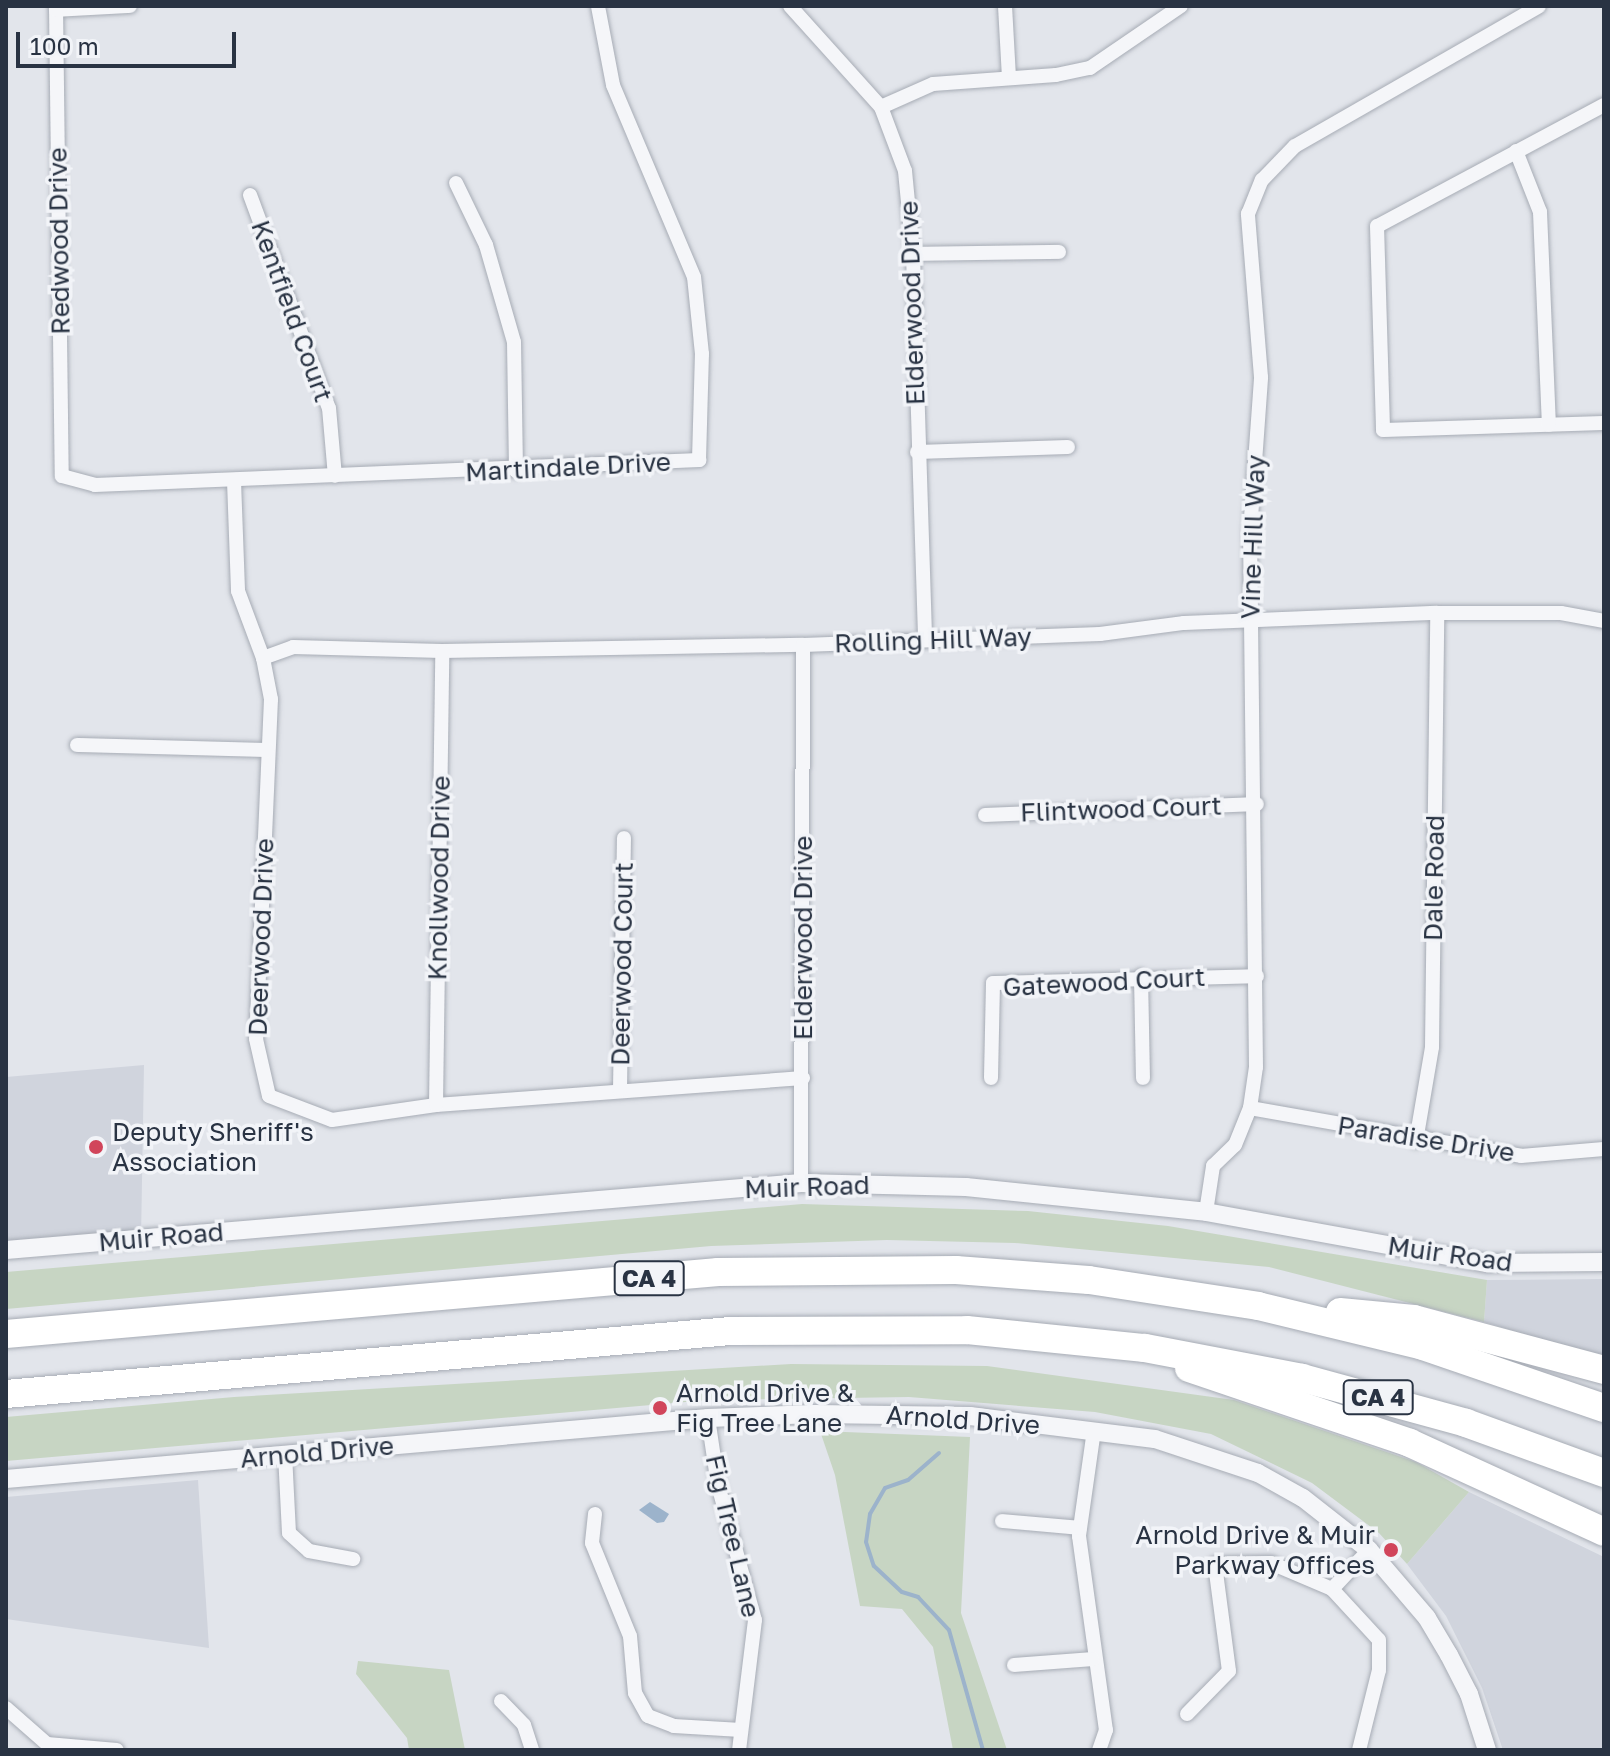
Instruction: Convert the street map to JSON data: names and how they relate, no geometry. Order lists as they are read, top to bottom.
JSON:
{
  "streets": {
    "highway": ["CA 4"],
    "street": [
      "Redwood Drive",
      "Elderwood Drive",
      "Kentfield Court",
      "Martindale Drive",
      "Vine Hill Way",
      "Rolling Hill Way",
      "Flintwood Court",
      "Knollwood Drive",
      "Dale Road",
      "Deerwood Drive",
      "Deerwood Court",
      "Gatewood Court",
      "Paradise Drive",
      "Muir Road",
      "Arnold Drive",
      "Fig Tree Lane"
    ]
  },
  "crossings": [
    ["Redwood Drive", "Martindale Drive"],
    ["Elderwood Drive", "Rolling Hill Way"],
    ["Elderwood Drive", "Deerwood Drive"],
    ["Elderwood Drive", "Muir Road"],
    ["Kentfield Court", "Martindale Drive"],
    ["Martindale Drive", "Deerwood Drive"],
    ["Vine Hill Way", "Rolling Hill Way"],
    ["Vine Hill Way", "Flintwood Court"],
    ["Vine Hill Way", "Gatewood Court"],
    ["Vine Hill Way", "Paradise Drive"],
    ["Vine Hill Way", "Muir Road"],
    ["Rolling Hill Way", "Knollwood Drive"],
    ["Rolling Hill Way", "Dale Road"],
    ["Rolling Hill Way", "Deerwood Drive"],
    ["Knollwood Drive", "Deerwood Drive"],
    ["Dale Road", "Paradise Drive"],
    ["Deerwood Drive", "Deerwood Court"],
    ["Arnold Drive", "Fig Tree Lane"]
  ],
  "places": ["Deputy Sheriff's Association", "Arnold Drive & Fig Tree Lane", "Arnold Drive & Muir Parkway Offices"],
  "scale_bar": "100 m"
}
